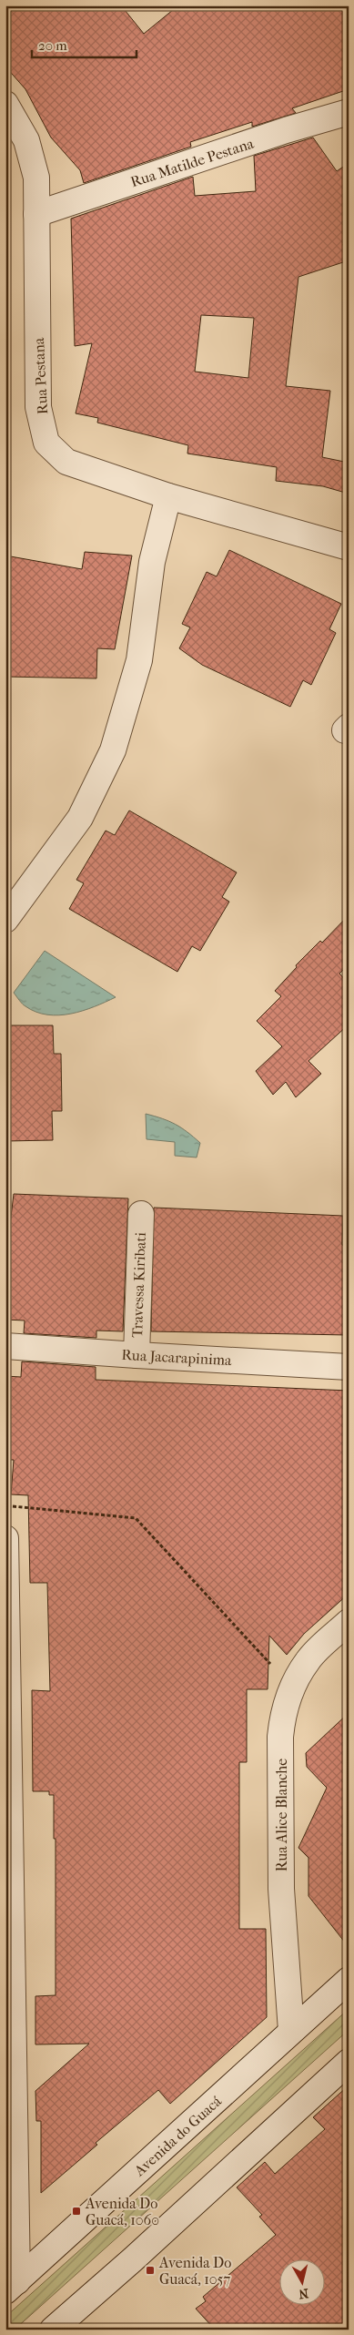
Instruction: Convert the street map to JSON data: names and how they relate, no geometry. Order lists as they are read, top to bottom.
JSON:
{
  "streets": {
    "street": [
      "Rua Matilde Pestana",
      "Rua Pestana",
      "Travessa Kiribati",
      "Rua Jacarapinima",
      "Rua Alice Blanche",
      "Avenida do Guacá"
    ]
  },
  "crossings": [
    ["Rua Matilde Pestana", "Rua Pestana"],
    ["Travessa Kiribati", "Rua Jacarapinima"],
    ["Rua Alice Blanche", "Avenida do Guacá"]
  ],
  "places": {
    "transit": ["Avenida Do Guacá, 1060", "Avenida Do Guacá, 1057"]
  },
  "scale_bar": "20 m",
  "north": "bottom"
}
